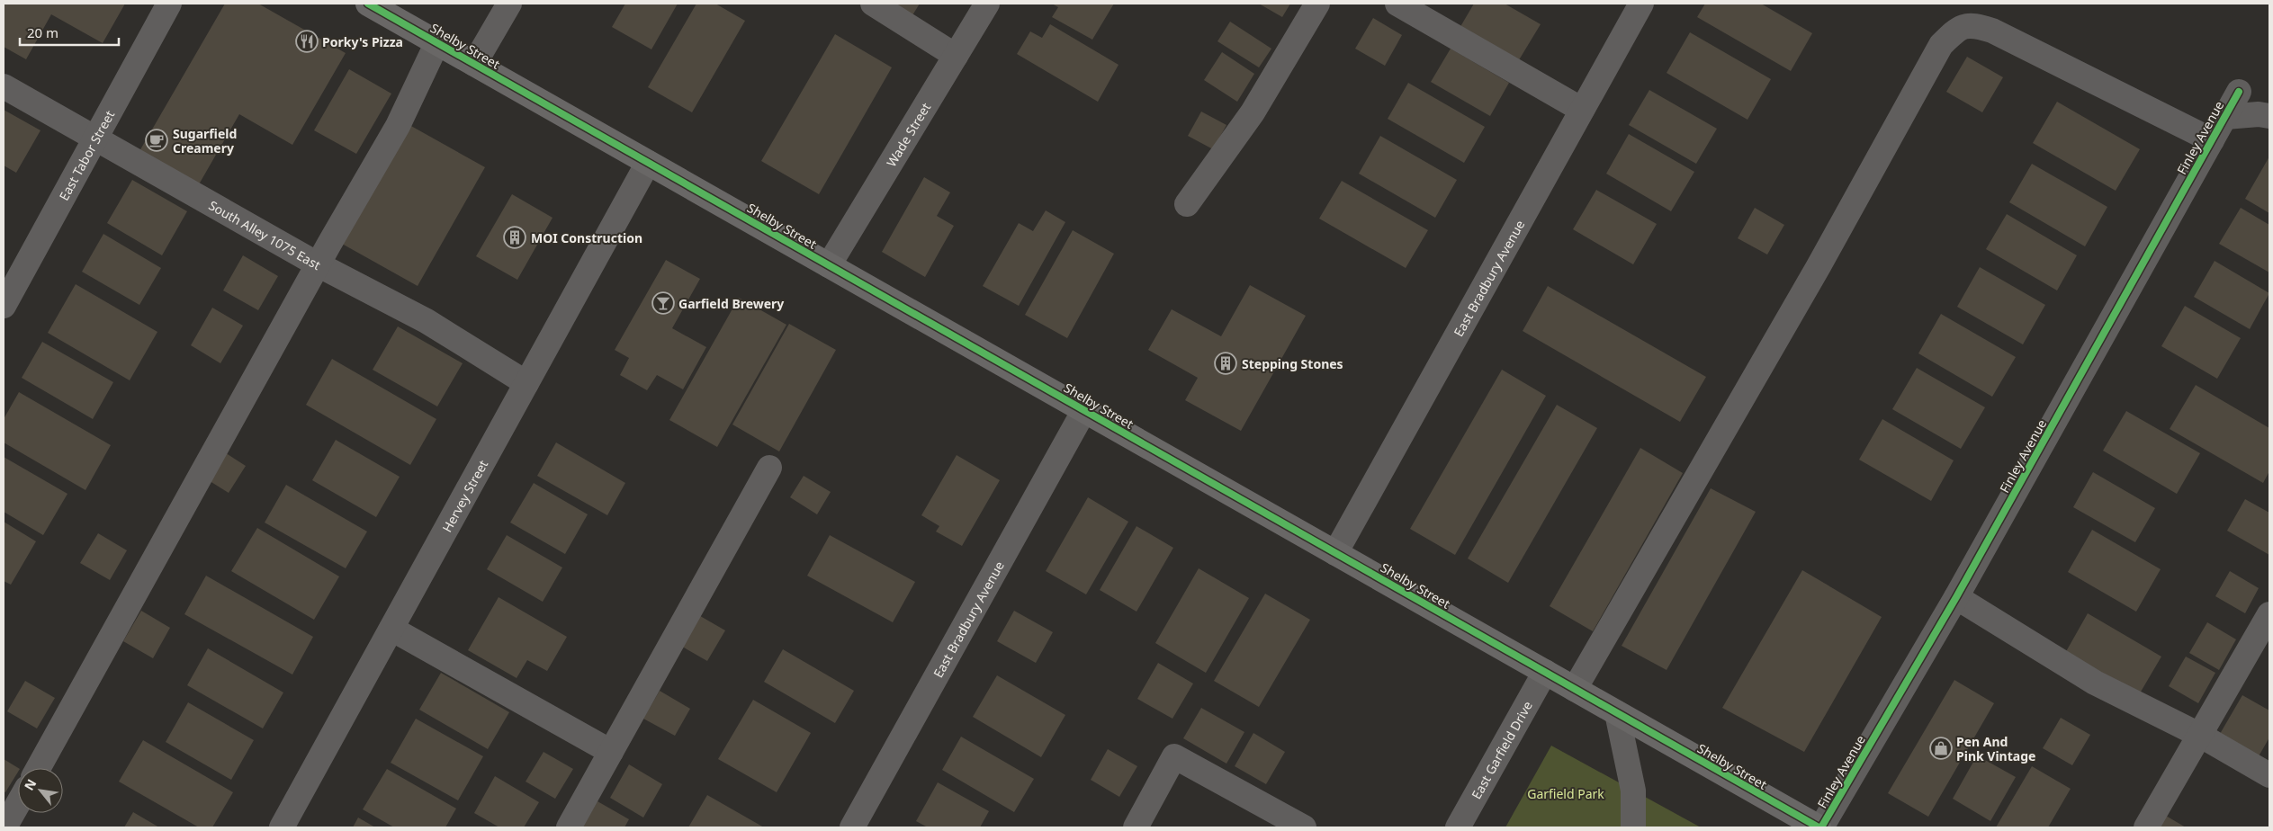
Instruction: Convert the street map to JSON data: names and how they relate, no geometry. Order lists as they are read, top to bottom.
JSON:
{
  "streets": {
    "main road": ["Shelby Street"],
    "street": [
      "Wade Street",
      "Finley Avenue",
      "East Tabor Street",
      "South Alley 1075 East",
      "East Bradbury Avenue",
      "Hervey Street",
      "East Garfield Drive"
    ]
  },
  "crossings": [
    ["Shelby Street", "Wade Street"],
    ["Shelby Street", "Finley Avenue"],
    ["Shelby Street", "East Bradbury Avenue"],
    ["Shelby Street", "Hervey Street"],
    ["Shelby Street", "East Garfield Drive"],
    ["East Tabor Street", "South Alley 1075 East"],
    ["South Alley 1075 East", "Hervey Street"]
  ],
  "parks": ["Garfield Park"],
  "places": {
    "restaurant": ["Porky's Pizza"],
    "cafe": ["Sugarfield Creamery"],
    "building": ["MOI Construction", "Stepping Stones"],
    "bar": ["Garfield Brewery"],
    "shop": ["Pen And Pink Vintage"]
  },
  "scale_bar": "20 m",
  "north": "top left"
}
